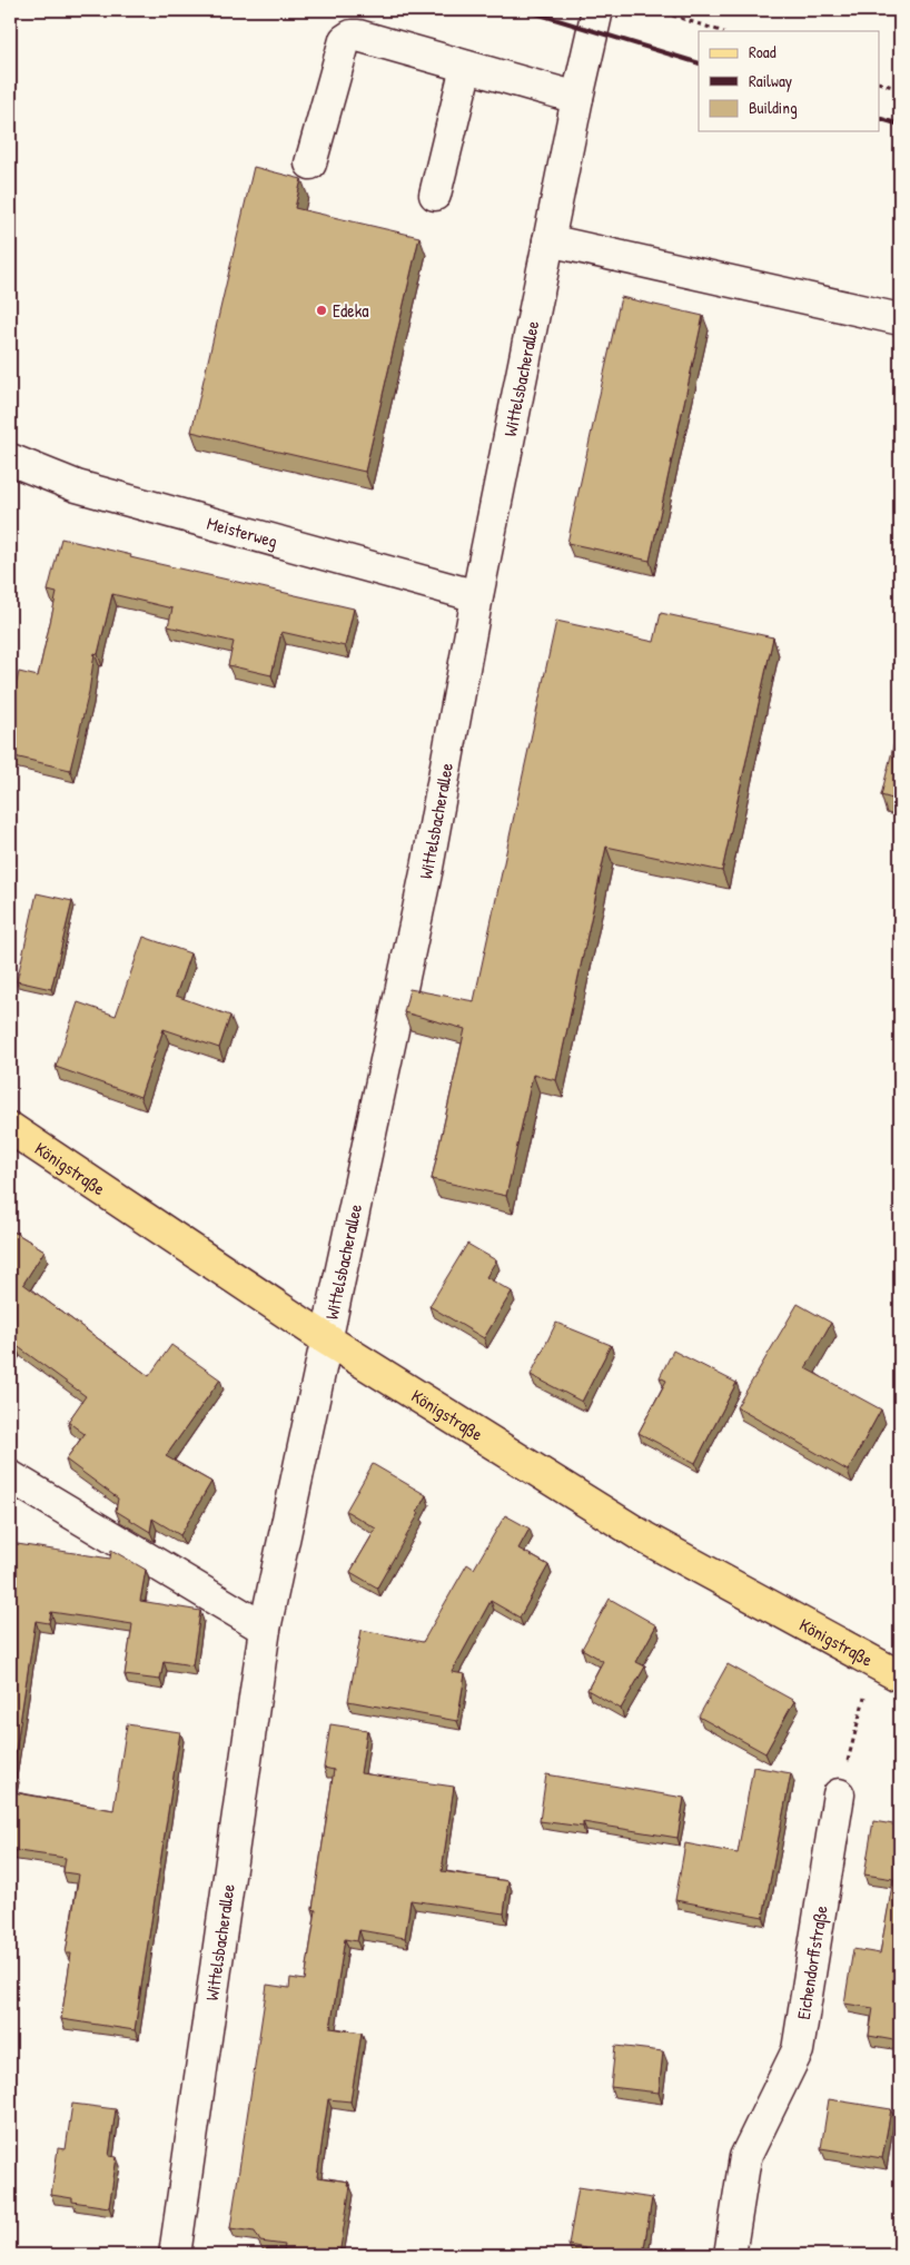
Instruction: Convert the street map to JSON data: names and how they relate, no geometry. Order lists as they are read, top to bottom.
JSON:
{
  "streets": {
    "main road": ["Königstraße"],
    "street": ["Wittelsbacherallee", "Meisterweg", "Eichendorffstraße"]
  },
  "crossings": [
    ["Wittelsbacherallee", "Meisterweg"],
    ["Wittelsbacherallee", "Königstraße"]
  ],
  "places": ["Edeka"],
  "legend": ["Road", "Railway", "Building"]
}
